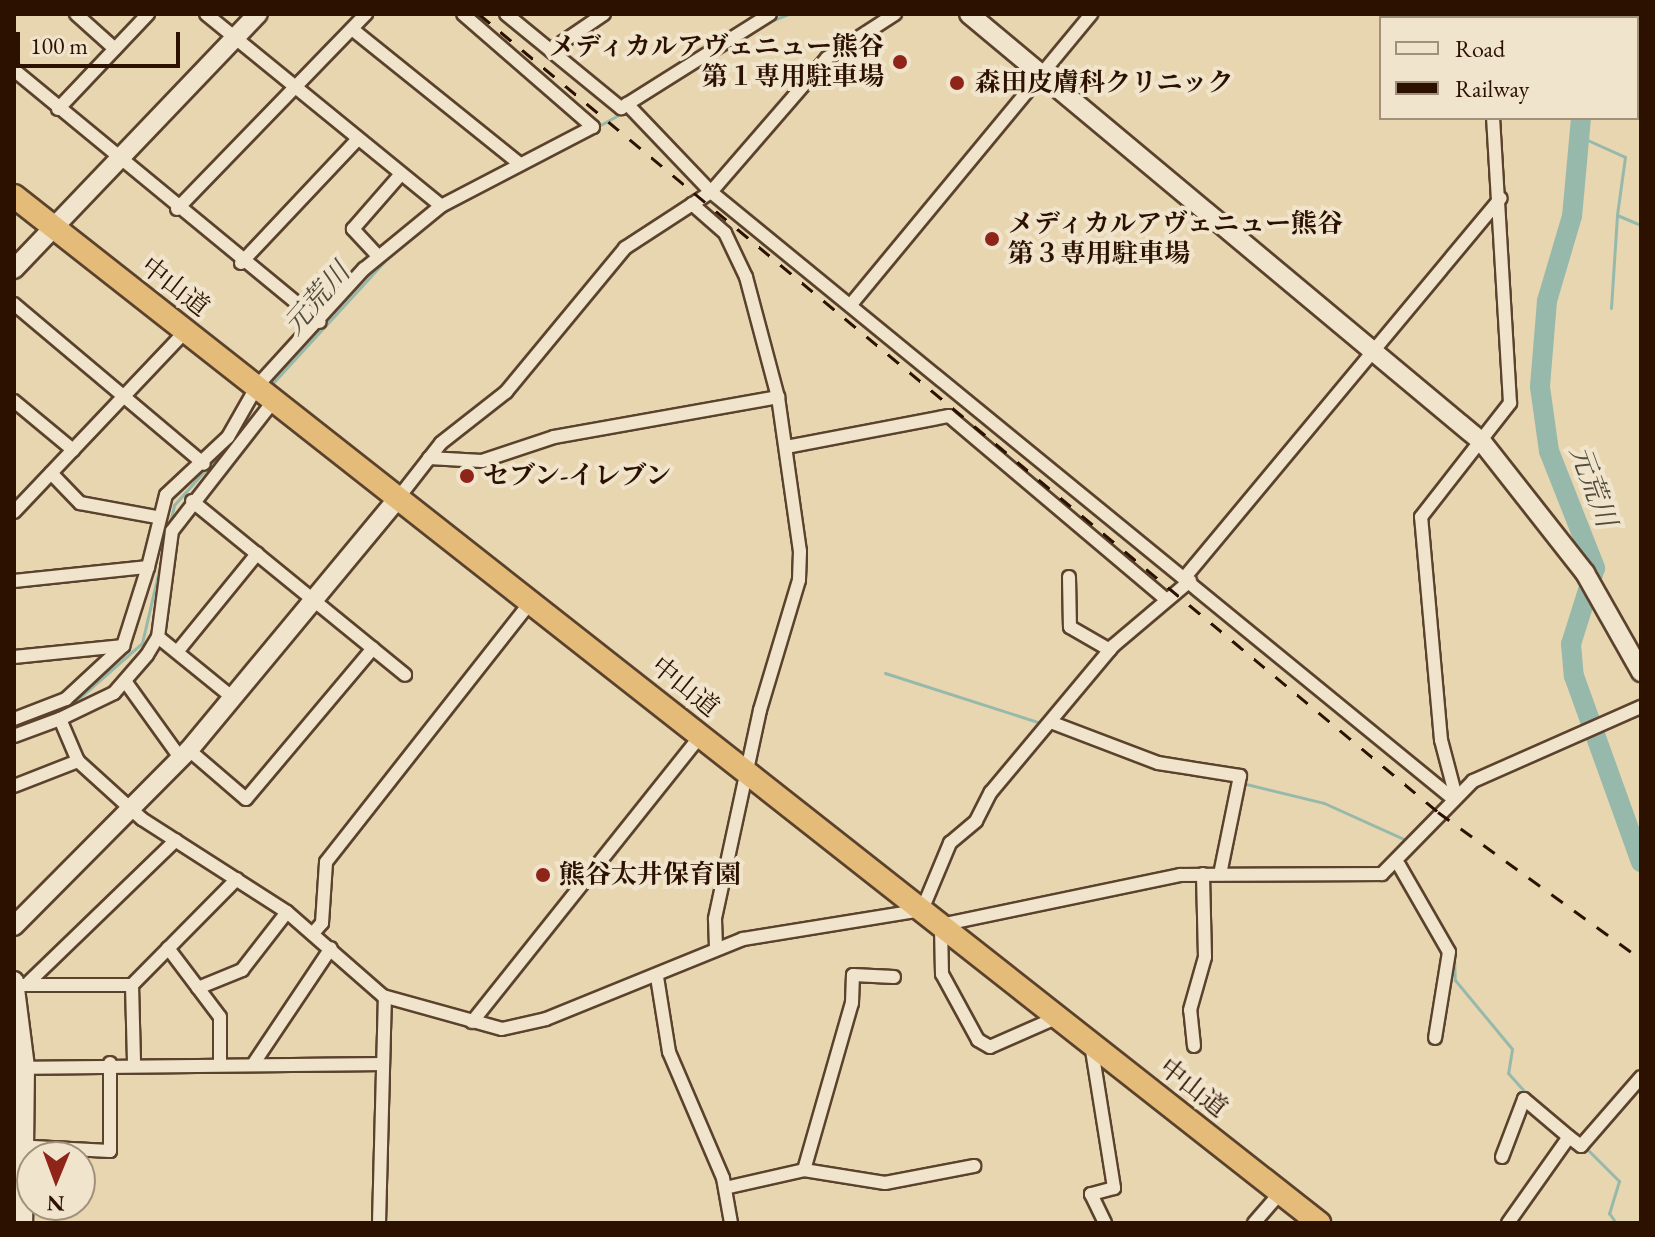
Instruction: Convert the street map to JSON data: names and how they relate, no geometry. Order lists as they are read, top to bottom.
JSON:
{
  "streets": {
    "highway": ["中山道"]
  },
  "water": ["元荒川"],
  "places": [
    "メディカルアヴェニュー熊谷 第１専用駐車場",
    "森田皮膚科クリニック",
    "メディカルアヴェニュー熊谷 第３専用駐車場",
    "セブン-イレブン",
    "熊谷太井保育園"
  ],
  "legend": ["Road", "Railway"],
  "scale_bar": "100 m",
  "north": "bottom"
}
